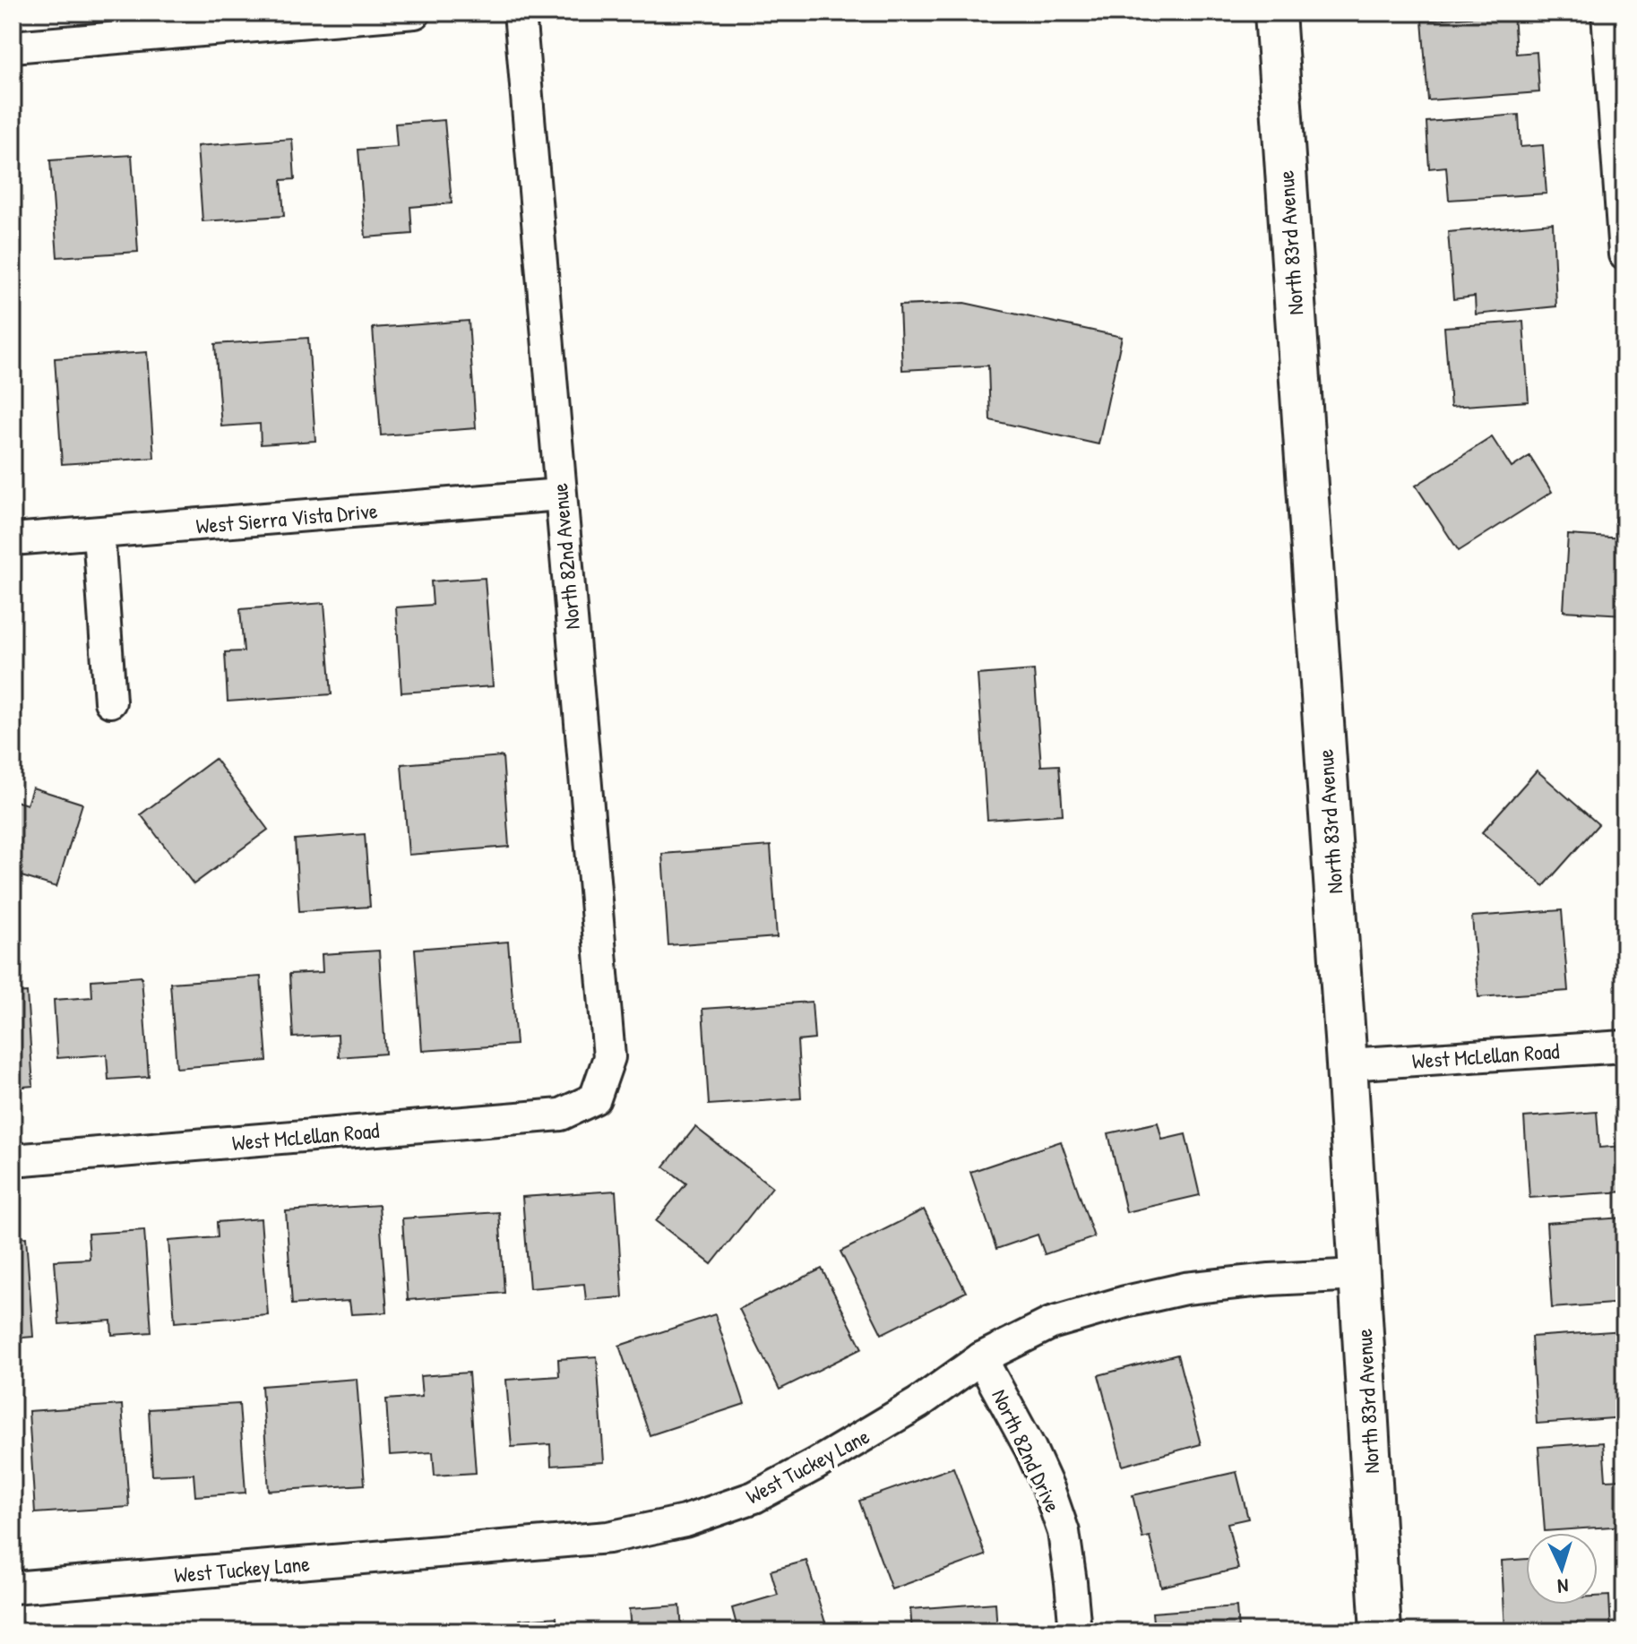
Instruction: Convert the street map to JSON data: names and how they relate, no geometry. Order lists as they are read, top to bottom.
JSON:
{
  "streets": {
    "main road": ["North 83rd Avenue"],
    "street": [
      "West Sierra Vista Drive",
      "North 82nd Avenue",
      "West McLellan Road",
      "North 82nd Drive",
      "West Tuckey Lane"
    ]
  },
  "crossings": [
    ["North 83rd Avenue", "West McLellan Road"],
    ["North 83rd Avenue", "West Tuckey Lane"],
    ["West Sierra Vista Drive", "North 82nd Avenue"],
    ["North 82nd Avenue", "West McLellan Road"],
    ["North 82nd Drive", "West Tuckey Lane"]
  ],
  "north": "bottom"
}
